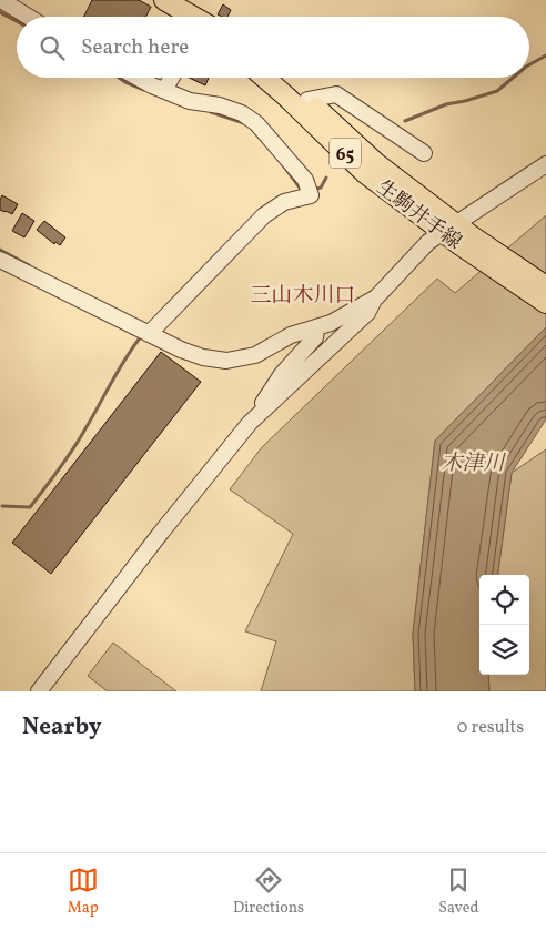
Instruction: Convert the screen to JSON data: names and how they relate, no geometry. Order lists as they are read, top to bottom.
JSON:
{
  "streets": {
    "main road": ["65", "生駒井手線"]
  },
  "districts": ["三山木川口"],
  "water": ["木津川"],
  "page": {
    "search": "Search here",
    "heading": ["Nearby", "0 results"],
    "nav": ["Map", "Directions", "Saved"]
  }
}
